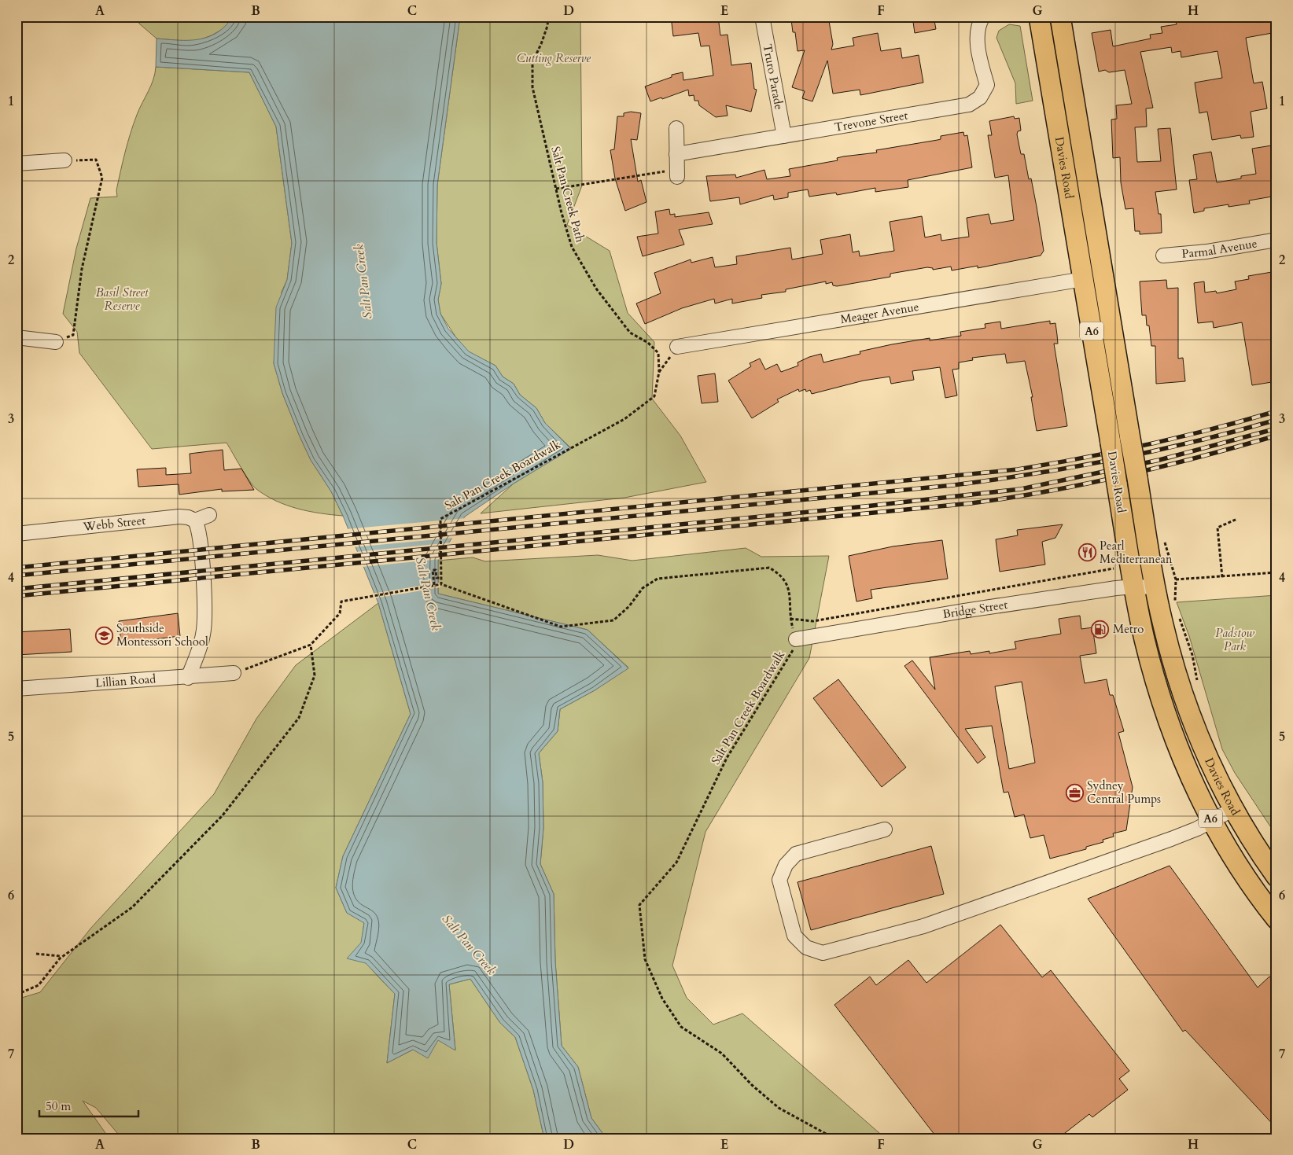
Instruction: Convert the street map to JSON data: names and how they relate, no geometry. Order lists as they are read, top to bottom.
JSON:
{
  "streets": {
    "highway": ["Davies Road", "A6"],
    "street": [
      "Truro Parade",
      "Trevone Street",
      "Parmal Avenue",
      "Meager Avenue",
      "Webb Street",
      "Bridge Street",
      "Lillian Road"
    ],
    "path": ["Salt Pan Creek Path", "Salt Pan Creek Boardwalk"]
  },
  "crossings": [
    ["Truro Parade", "Trevone Street"],
    ["Davies Road", "Meager Avenue"],
    ["Davies Road", "Bridge Street"],
    ["Salt Pan Creek Path", "Salt Pan Creek Boardwalk"],
    ["Salt Pan Creek Boardwalk", "Bridge Street"]
  ],
  "water": ["Salt Pan Creek"],
  "parks": ["Cutting Reserve", "Basil Street Reserve", "Padstow Park"],
  "places": {
    "restaurant": ["Pearl Mediterranean"],
    "fuel station": ["Metro"],
    "school or university": ["Southside Montessori School"],
    "office": ["Sydney Central Pumps"]
  },
  "scale_bar": "50 m",
  "grid": {
    "columns": [
      "A",
      "B",
      "C",
      "D",
      "E",
      "F",
      "G",
      "H"
    ],
    "rows": [
      "1",
      "2",
      "3",
      "4",
      "5",
      "6",
      "7"
    ]
  }
}
